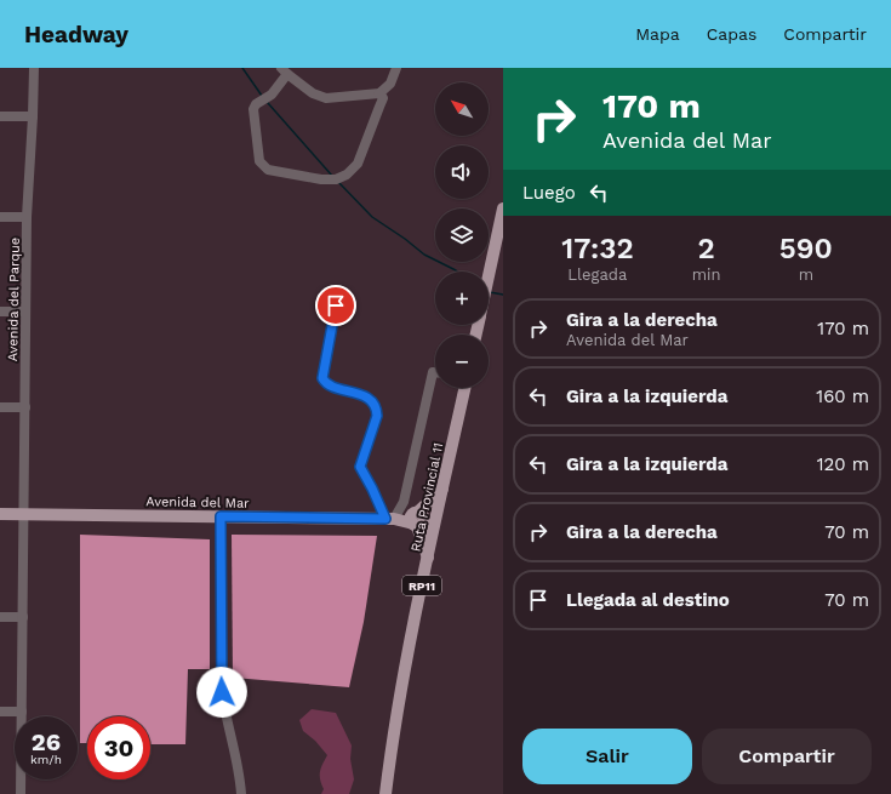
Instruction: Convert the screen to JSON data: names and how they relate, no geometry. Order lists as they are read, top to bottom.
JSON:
{
  "streets": {
    "main road": ["Ruta Provincial 11", "Avenida del Mar", "RP11"],
    "street": ["Avenida del Parque"]
  },
  "crossings": [
    ["Avenida del Parque", "Avenida del Mar"],
    ["Ruta Provincial 11", "Avenida del Mar"]
  ],
  "north": "top left",
  "page": {
    "header": "Headway",
    "nav": ["Mapa", "Capas", "Compartir"],
    "turn": ["170 m", "Avenida del Mar"],
    "map_buttons": ["+", "−"],
    "then": "Luego",
    "eta": [
      "17:32",
      "Llegada",
      "2",
      "min",
      "590",
      "m"
    ],
    "list": [
      {
        "name": "Gira a la derecha",
        "note": "Avenida del Mar",
        "value": "170 m"
      },
      {
        "name": "Gira a la izquierda",
        "value": "160 m"
      },
      {
        "name": "Gira a la izquierda",
        "value": "120 m"
      },
      {
        "name": "Gira a la derecha",
        "value": "70 m"
      },
      {
        "name": "Llegada al destino",
        "value": "70 m"
      }
    ],
    "speed": "26 km/h",
    "limit": "30",
    "buttons": ["Salir", "Compartir"]
  }
}
